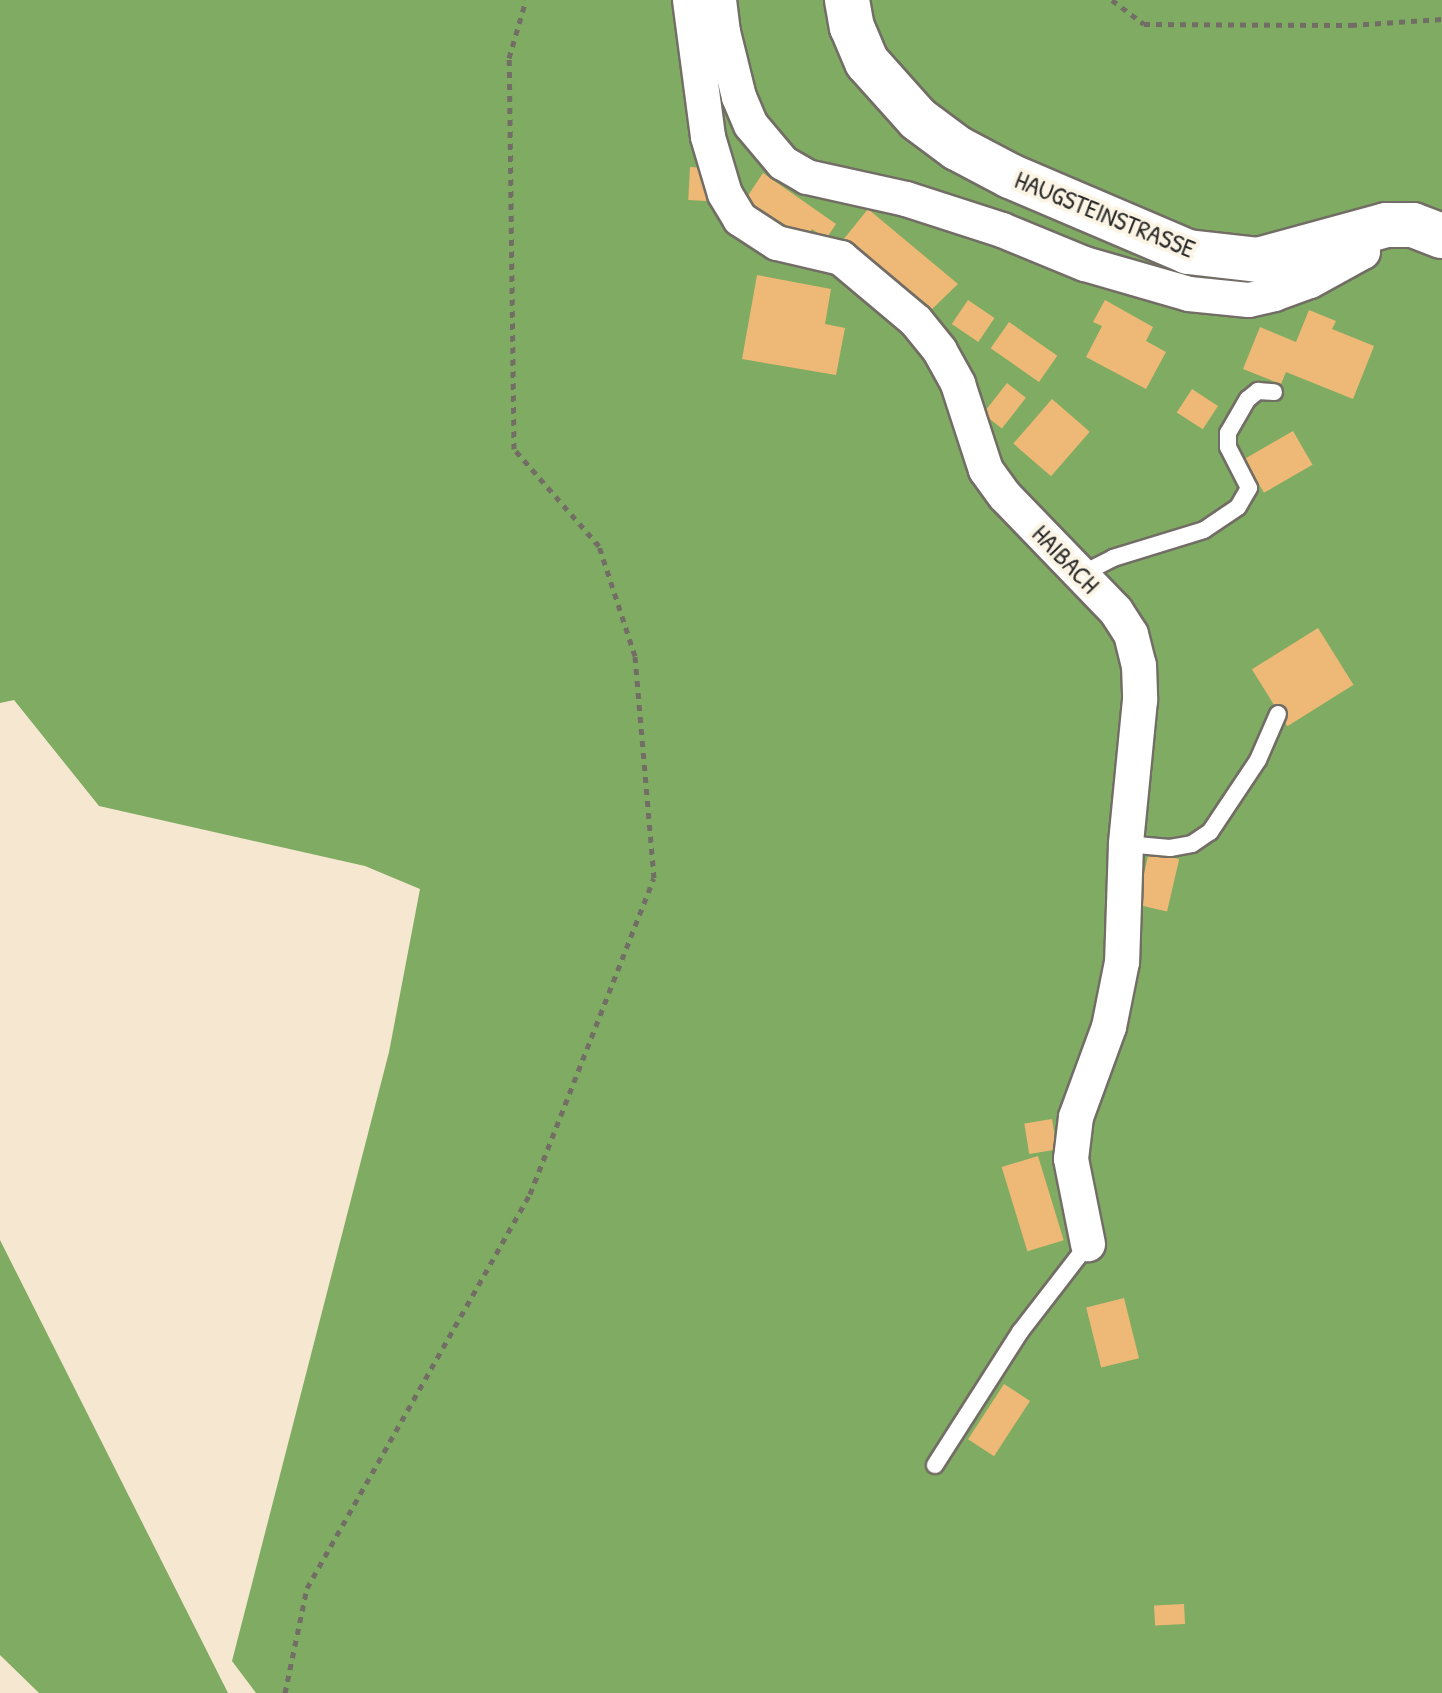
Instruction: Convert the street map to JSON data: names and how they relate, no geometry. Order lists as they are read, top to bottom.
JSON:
{
  "streets": {
    "main road": ["HAUGSTEINSTRASSE"],
    "street": ["HAIBACH"]
  }
}
